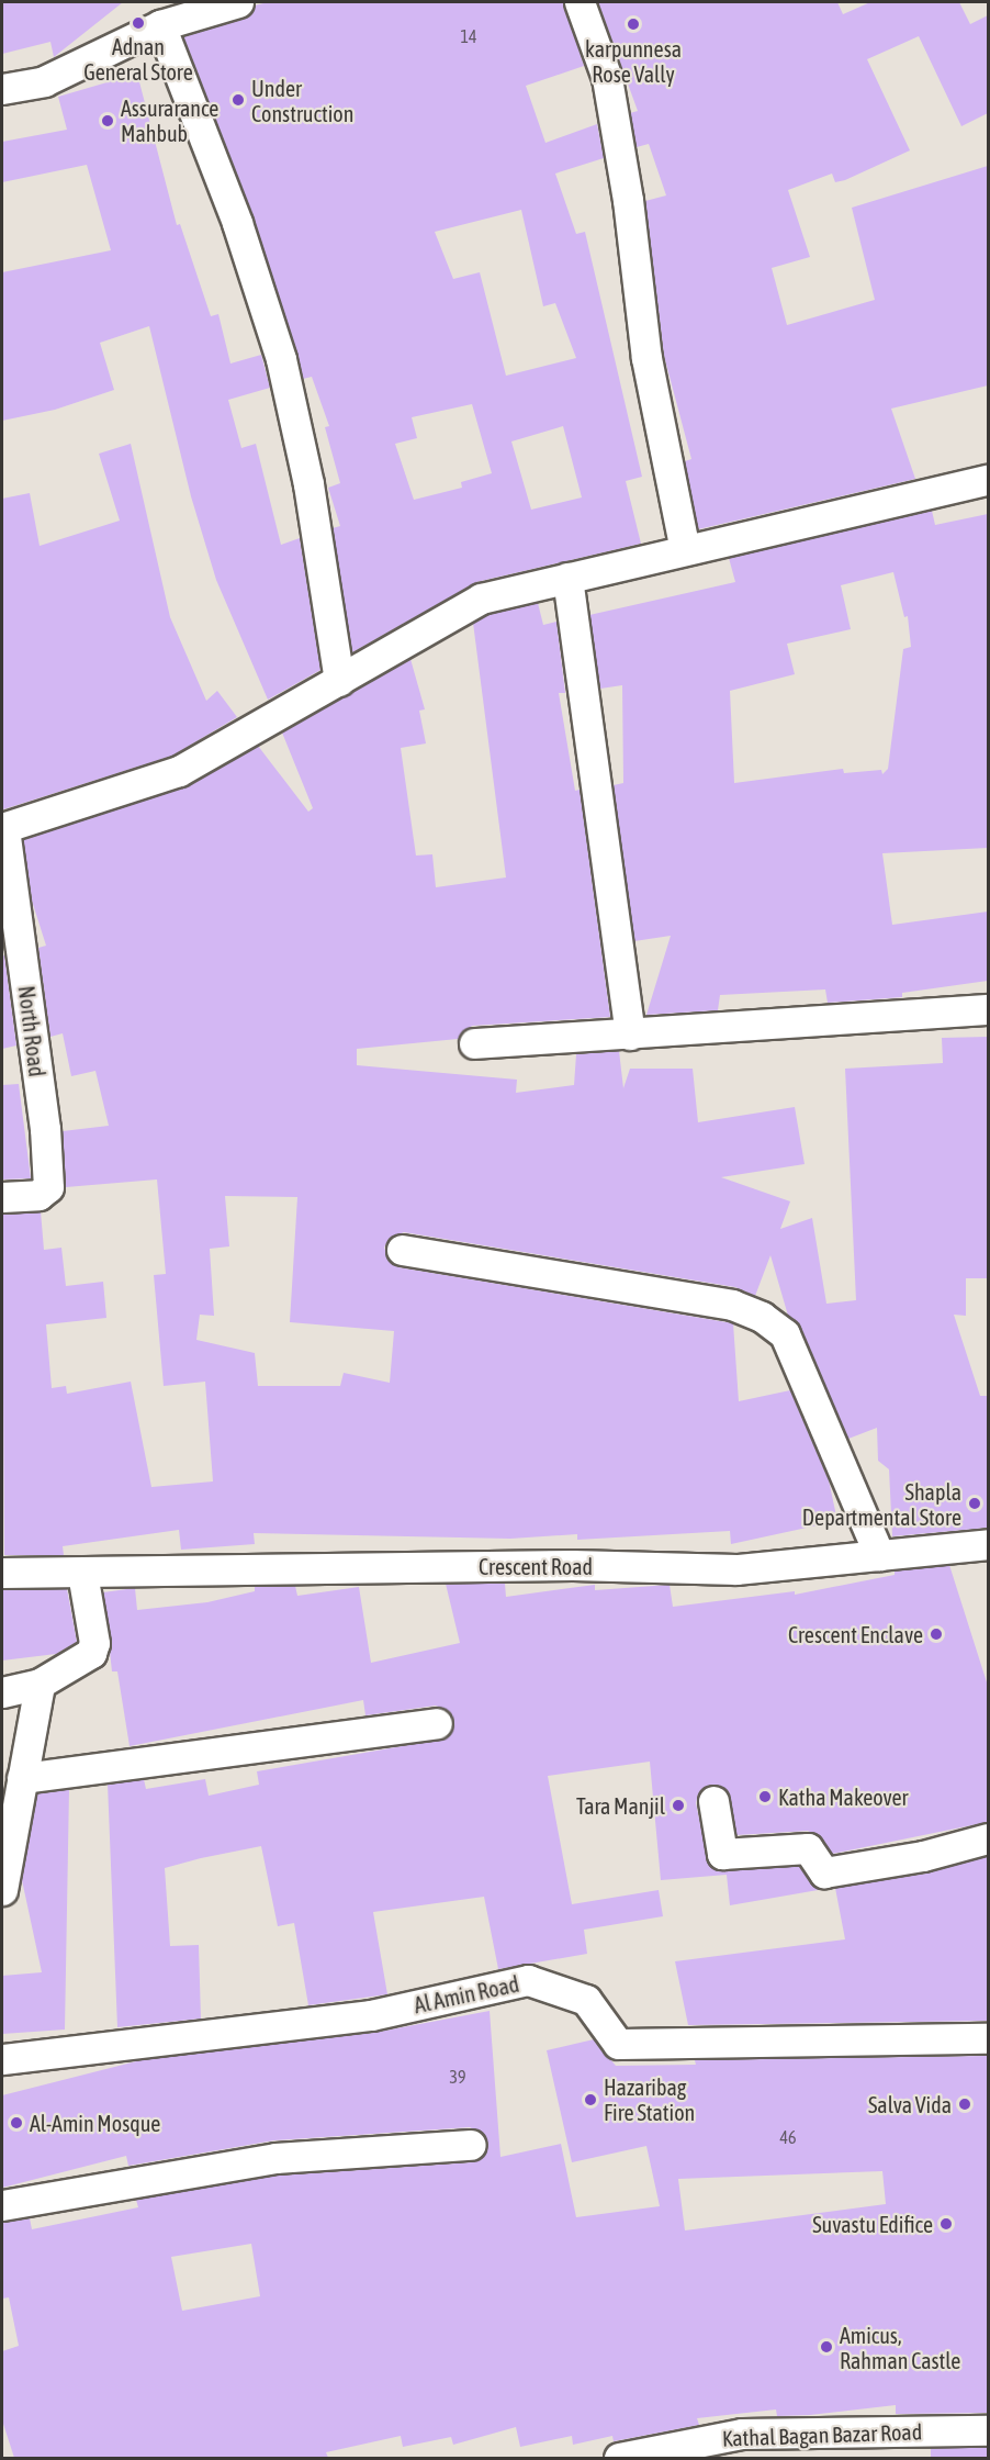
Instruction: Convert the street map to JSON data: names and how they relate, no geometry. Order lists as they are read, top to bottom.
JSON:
{
  "streets": {
    "street": [
      "North Road",
      "Crescent Road",
      "Al Amin Road",
      "Kathal Bagan Bazar Road"
    ]
  },
  "places": [
    "Adnan General Store",
    "karpunnesa Rose Vally",
    "Under Construction",
    "Assurarance Mahbub",
    "Shapla Departmental Store",
    "Crescent Enclave",
    "Katha Makeover",
    "Tara Manjil",
    "Hazaribag Fire Station",
    "Salva Vida",
    "Al-Amin Mosque",
    "Suvastu Edifice",
    "Amicus, Rahman Castle"
  ],
  "house_numbers": ["14", "39", "46"]
}
